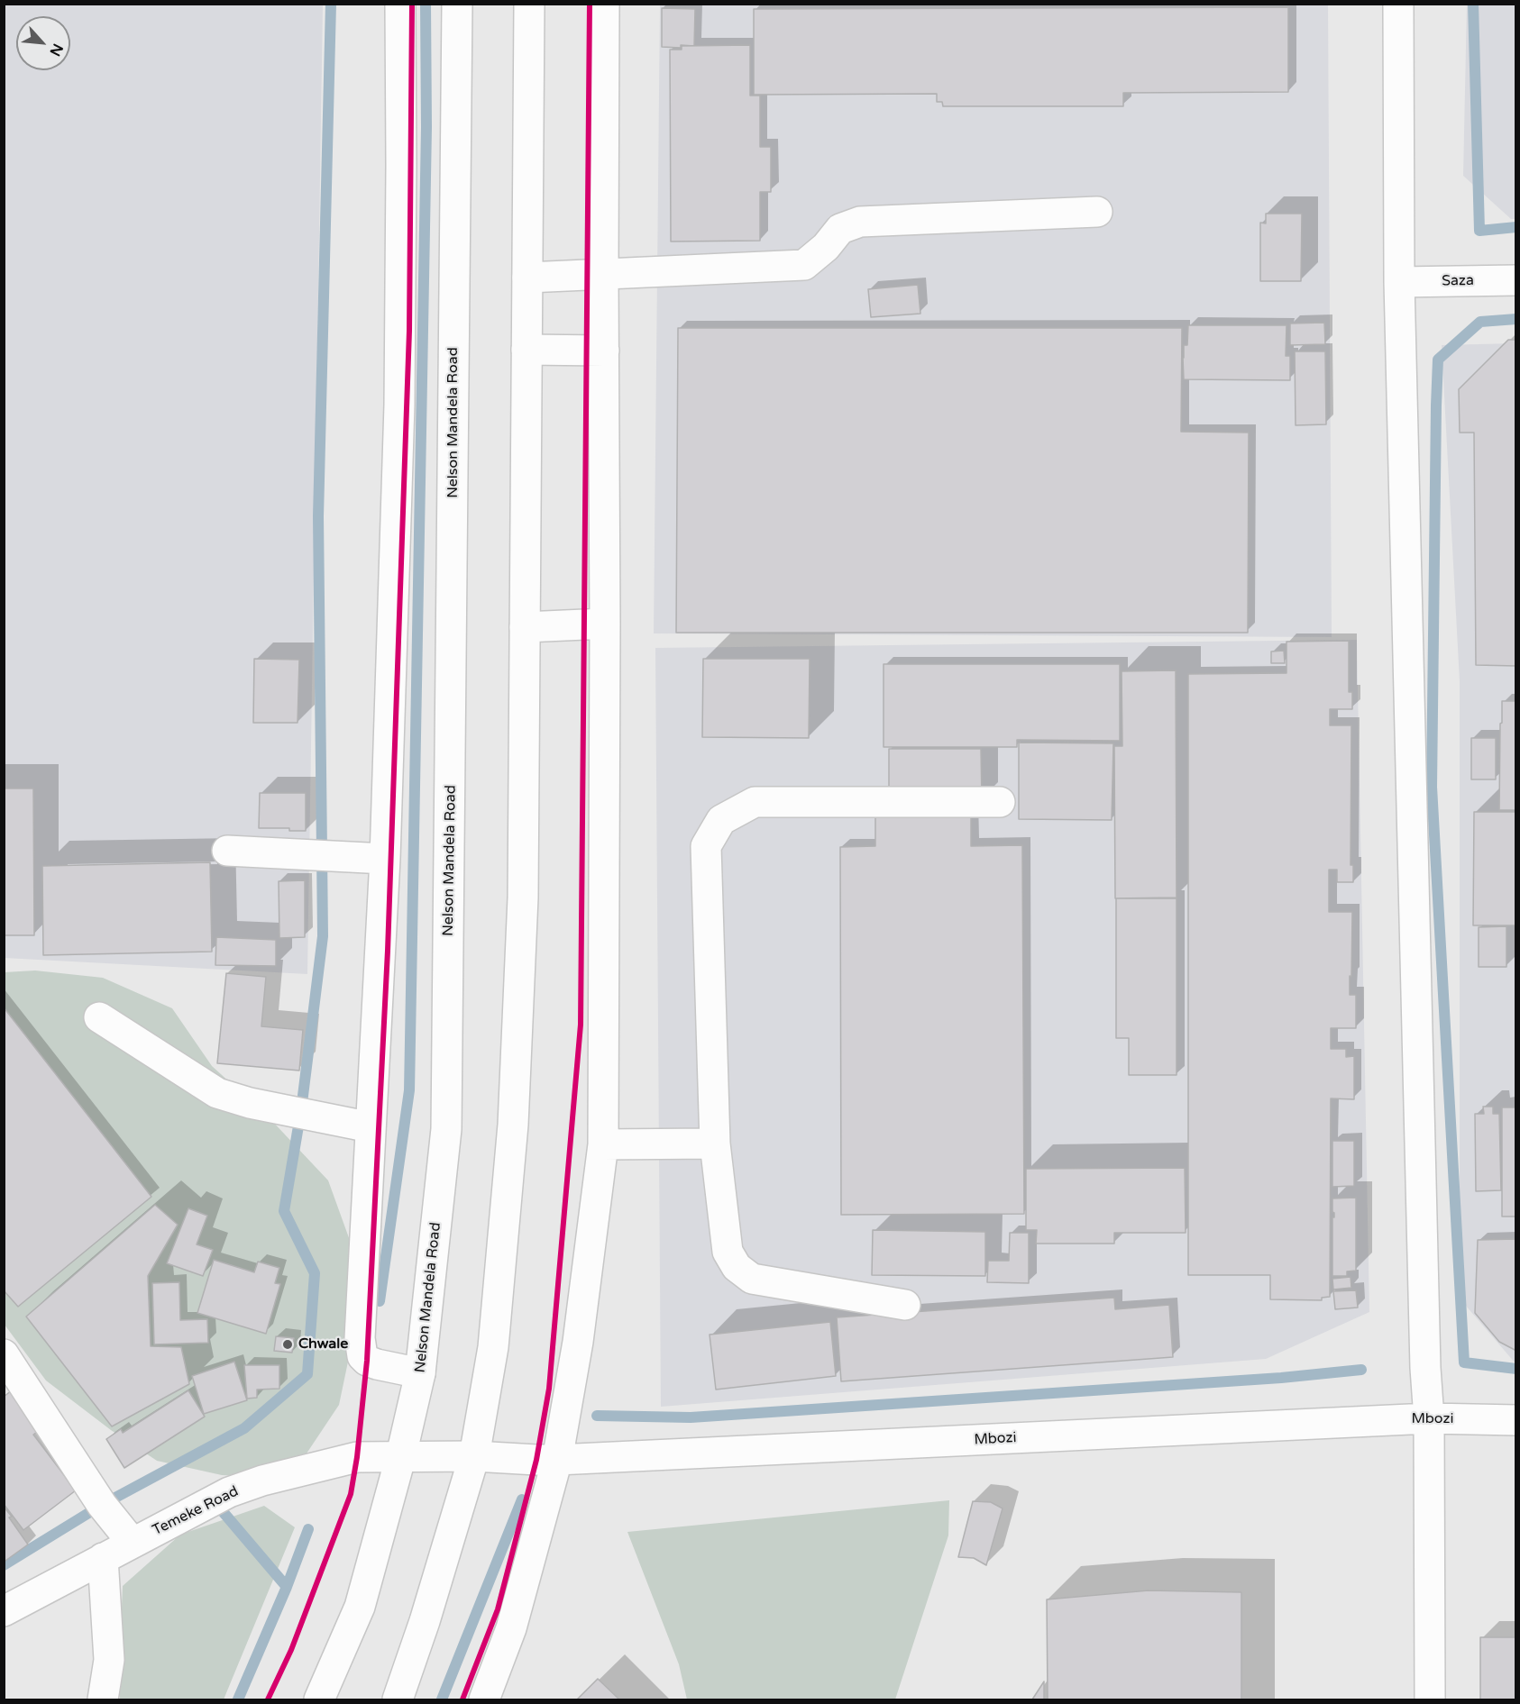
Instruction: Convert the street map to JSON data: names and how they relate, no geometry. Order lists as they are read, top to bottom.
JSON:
{
  "streets": {
    "street": [
      "Saza",
      "Nelson Mandela Road",
      "Mbozi",
      "Temeke Road"
    ]
  },
  "crossings": [
    ["Nelson Mandela Road", "Temeke Road"],
    ["Mbozi", "Temeke Road"]
  ],
  "places": ["Chwale"],
  "north": "bottom right"
}
